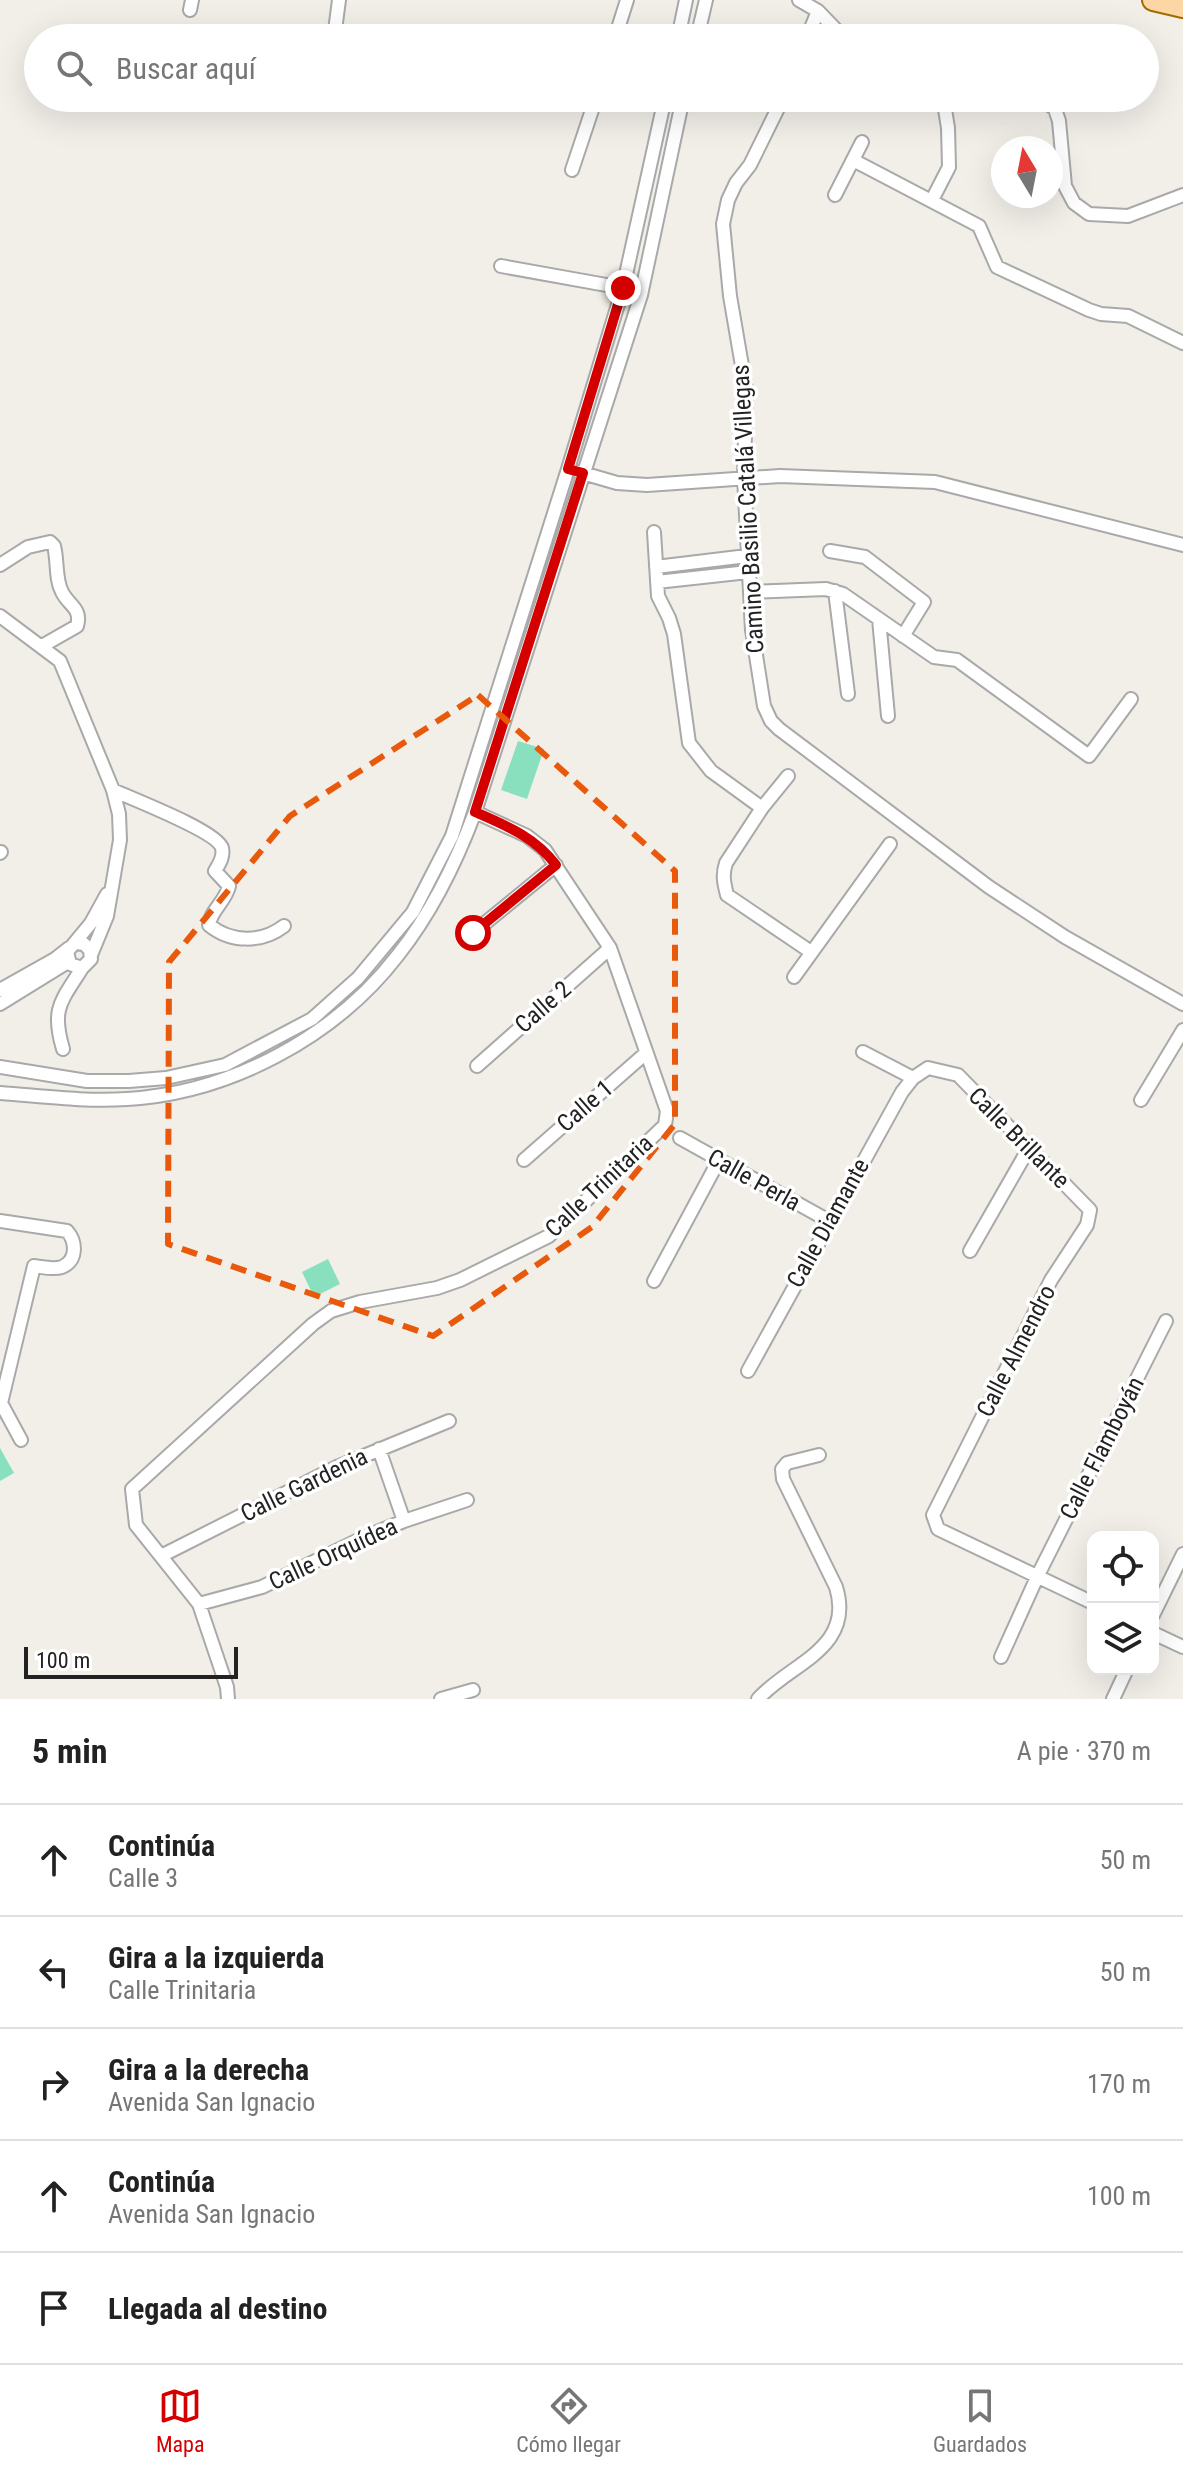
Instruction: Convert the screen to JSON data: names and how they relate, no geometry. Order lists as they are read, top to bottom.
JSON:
{
  "streets": {
    "street": [
      "Camino Basilio Catalá Villegas",
      "Calle 2",
      "Calle 1",
      "Calle Brillante",
      "Calle Perla",
      "Calle Trinitaria",
      "Calle Diamante",
      "Calle Almendro",
      "Calle Flamboyán",
      "Calle Gardenia",
      "Calle Orquídea"
    ]
  },
  "crossings": [
    ["Calle 2", "Calle Trinitaria"],
    ["Calle 1", "Calle Trinitaria"],
    ["Calle Brillante", "Calle Diamante"],
    ["Calle Brillante", "Calle Almendro"],
    ["Calle Perla", "Calle Diamante"],
    ["Calle Trinitaria", "Calle Gardenia"],
    ["Calle Almendro", "Calle Flamboyán"]
  ],
  "scale_bar": "100 m",
  "north": "top",
  "page": {
    "search": "Buscar aquí",
    "scale": "100 m",
    "heading": ["5 min", "A pie · 370 m"],
    "list": [
      ["Continúa", "Calle 3", "50 m"],
      ["Gira a la izquierda", "Calle Trinitaria", "50 m"],
      ["Gira a la derecha", "Avenida San Ignacio", "170 m"],
      ["Continúa", "Avenida San Ignacio", "100 m"],
      "Llegada al destino"
    ],
    "nav": ["Mapa", "Cómo llegar", "Guardados"]
  }
}
